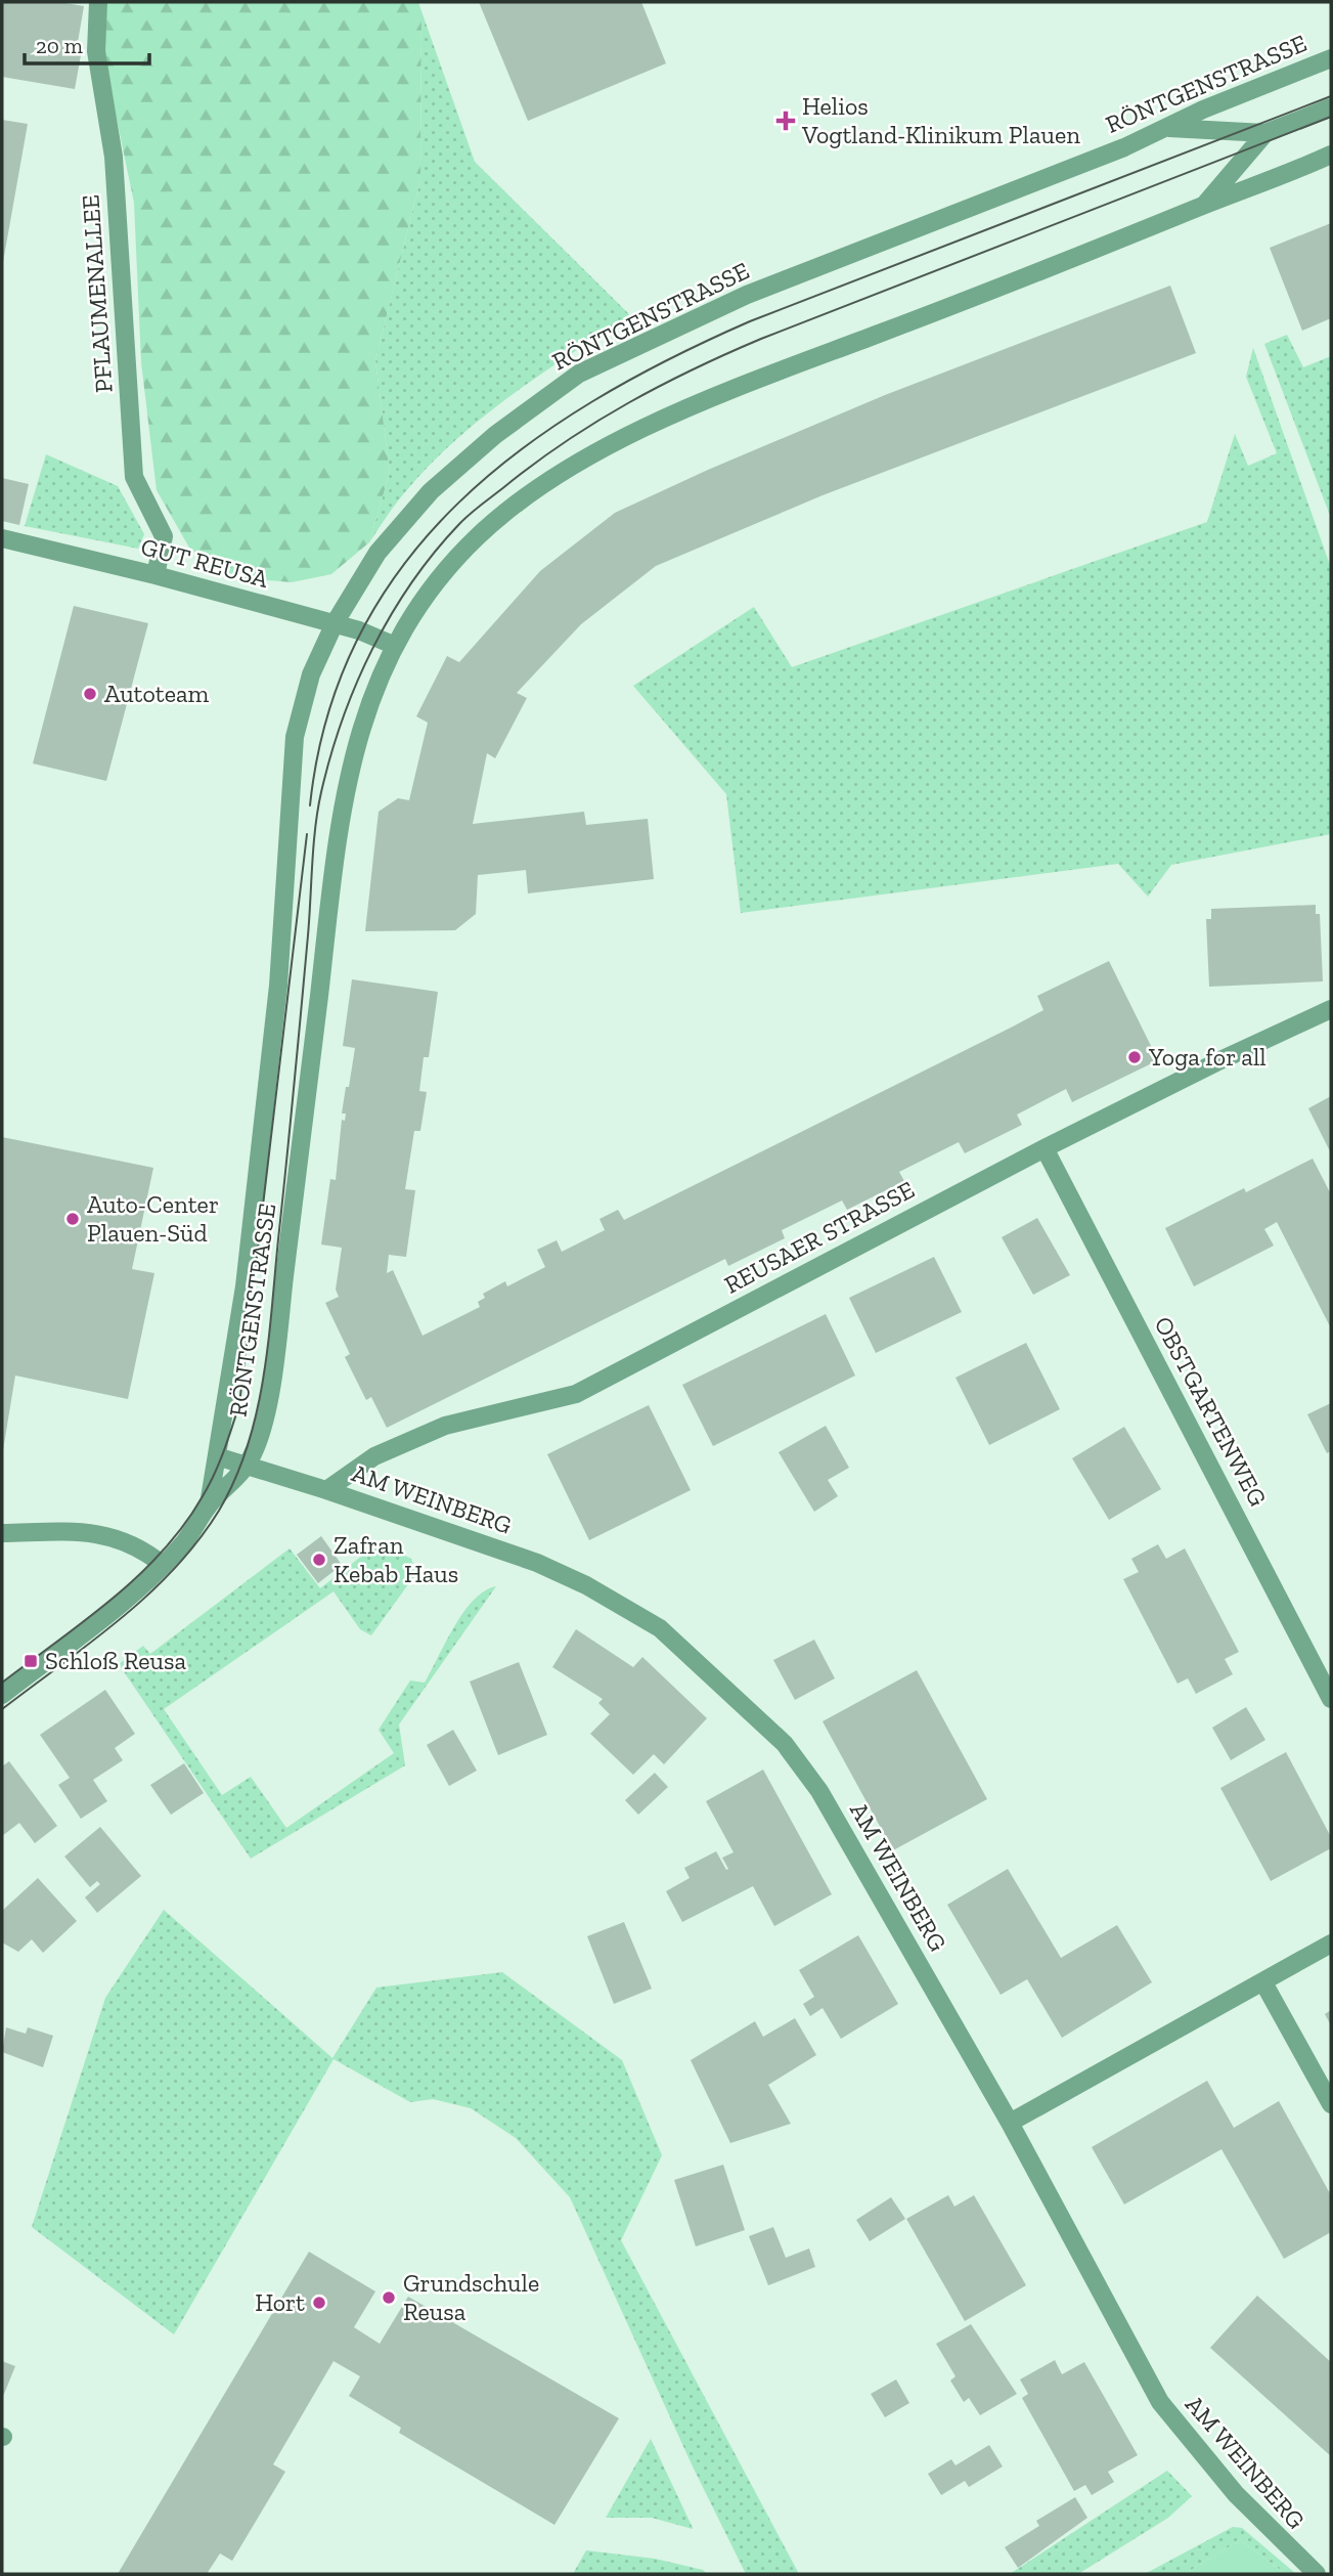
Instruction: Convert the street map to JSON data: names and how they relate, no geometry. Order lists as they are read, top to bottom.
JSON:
{
  "streets": {
    "street": [
      "RÖNTGENSTRASSE",
      "PFLAUMENALLEE",
      "GUT REUSA",
      "REUSAER STRASSE",
      "OBSTGARTENWEG",
      "AM WEINBERG"
    ]
  },
  "crossings": [
    ["RÖNTGENSTRASSE", "GUT REUSA"],
    ["RÖNTGENSTRASSE", "AM WEINBERG"],
    ["PFLAUMENALLEE", "GUT REUSA"],
    ["REUSAER STRASSE", "OBSTGARTENWEG"],
    ["REUSAER STRASSE", "AM WEINBERG"]
  ],
  "places": {
    "health": ["Helios Vogtland-Klinikum Plauen"],
    "other": [
      "Autoteam",
      "Yoga for all",
      "Auto-Center Plauen-Süd",
      "Zafran Kebab Haus",
      "Grundschule Reusa",
      "Hort"
    ],
    "transit": ["Schloß Reusa"]
  },
  "scale_bar": "20 m"
}
